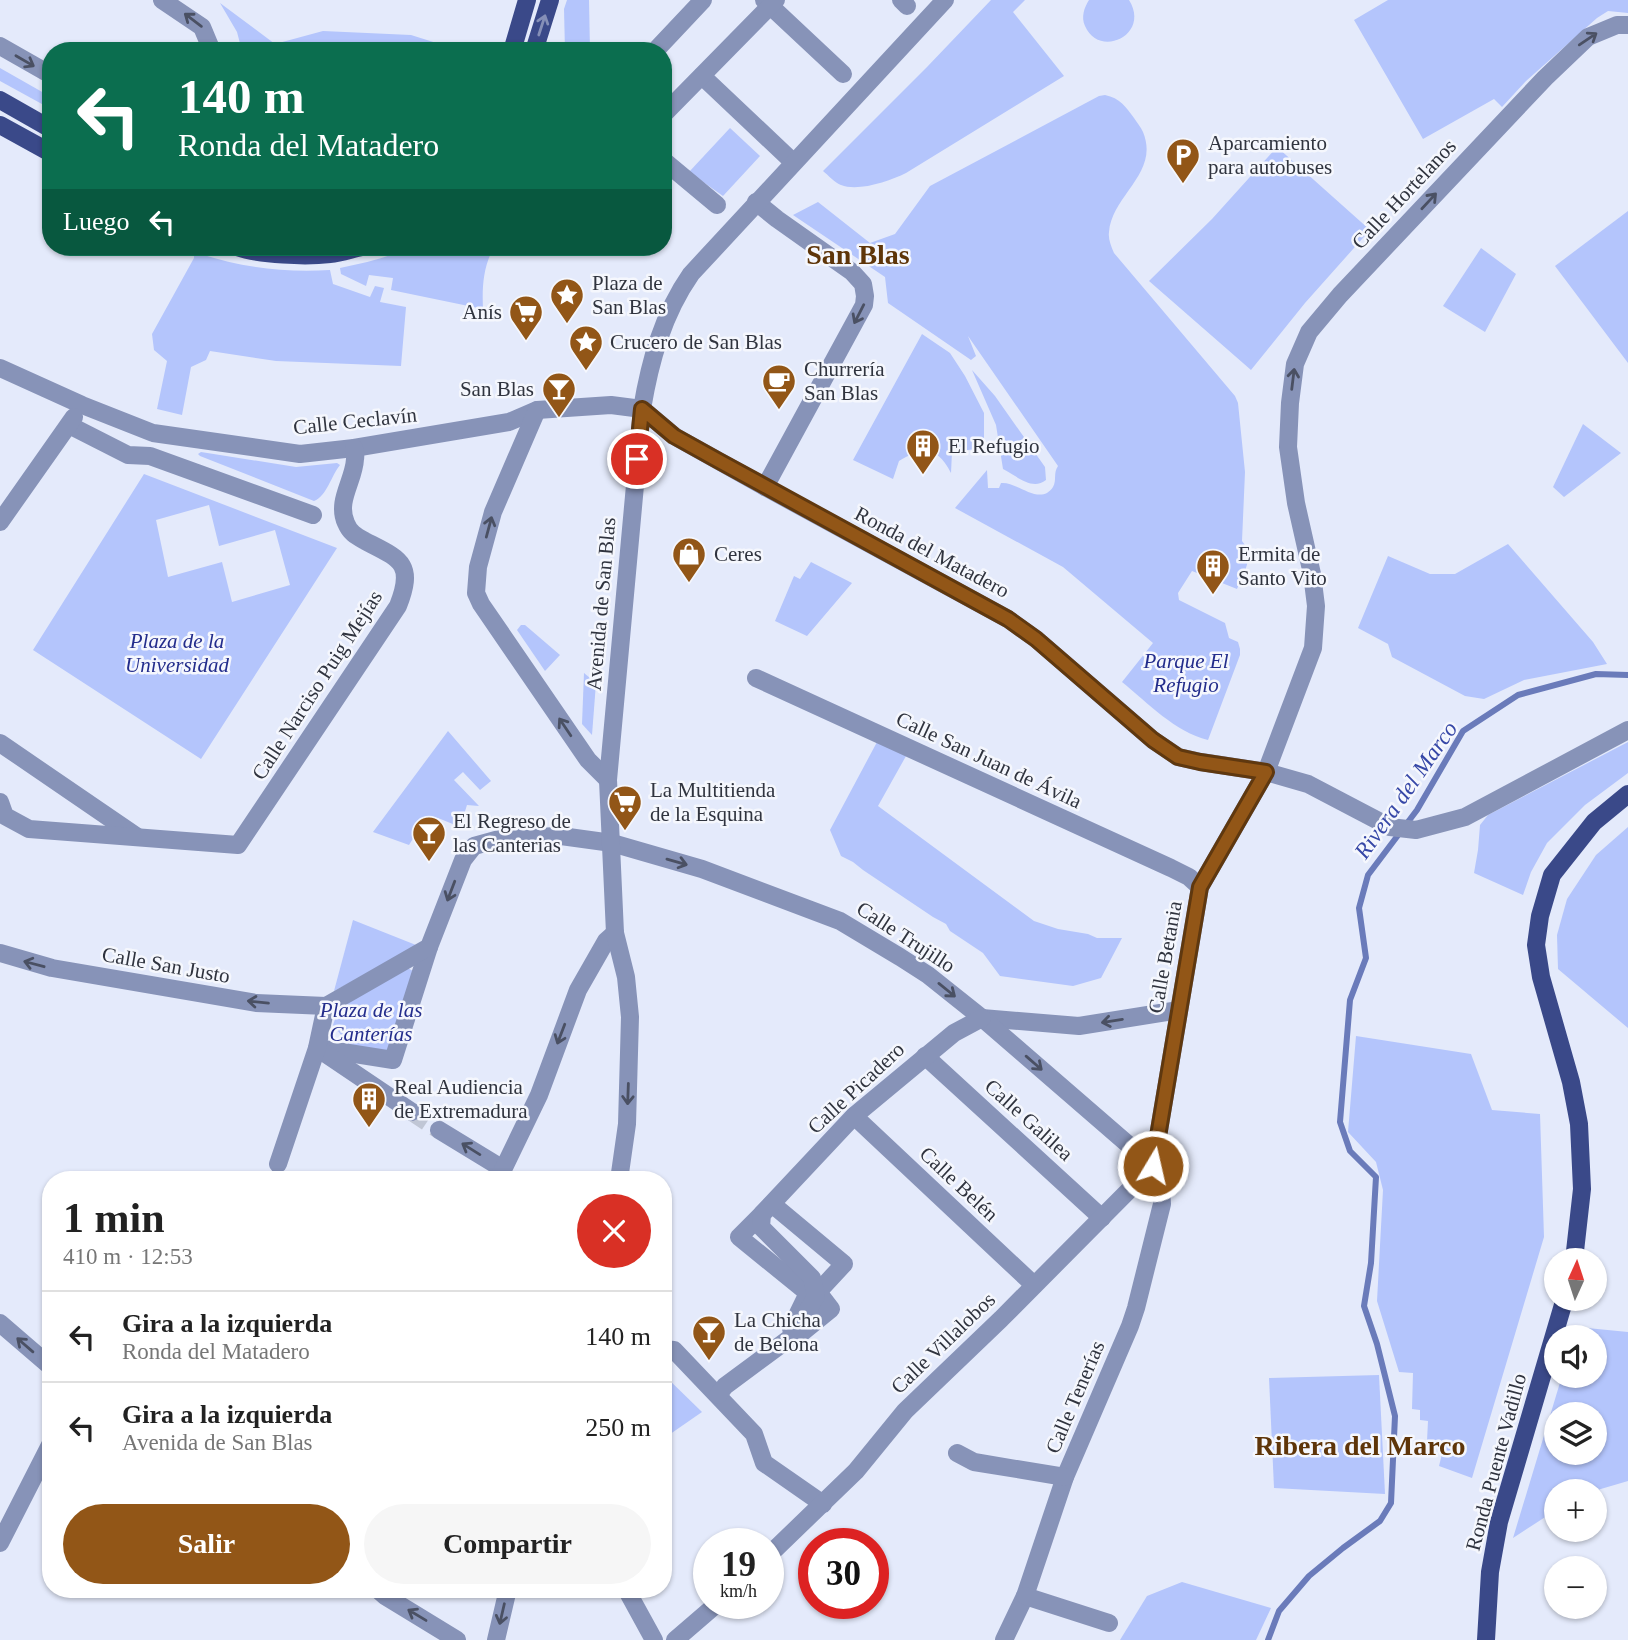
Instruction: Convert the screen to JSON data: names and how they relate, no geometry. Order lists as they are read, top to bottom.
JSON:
{
  "streets": {
    "main road": ["Ronda Puente Vadillo"],
    "street": [
      "Calle Hortelanos",
      "Calle Ceclavín",
      "Ronda del Matadero",
      "Avenida de San Blas",
      "Calle Narciso Puig Mejías",
      "Calle San Juan de Ávila",
      "Calle Trujillo",
      "Calle Betania",
      "Calle San Justo",
      "Calle Picadero",
      "Calle Galilea",
      "Calle Belén",
      "Calle Villalobos",
      "Calle Tenerías"
    ]
  },
  "crossings": [
    ["Calle Hortelanos", "Ronda del Matadero"],
    ["Calle Hortelanos", "Calle Betania"],
    ["Calle Ceclavín", "Ronda del Matadero"],
    ["Calle Ceclavín", "Avenida de San Blas"],
    ["Calle Ceclavín", "Calle Narciso Puig Mejías"],
    ["Ronda del Matadero", "Avenida de San Blas"],
    ["Ronda del Matadero", "Calle Betania"],
    ["Avenida de San Blas", "Calle Trujillo"],
    ["Calle San Juan de Ávila", "Calle Betania"],
    ["Calle Trujillo", "Calle Betania"],
    ["Calle Trujillo", "Calle Picadero"],
    ["Calle Trujillo", "Calle Villalobos"],
    ["Calle Trujillo", "Calle Tenerías"],
    ["Calle Betania", "Calle Villalobos"],
    ["Calle Betania", "Calle Tenerías"],
    ["Calle Picadero", "Calle Galilea"],
    ["Calle Picadero", "Calle Belén"],
    ["Calle Galilea", "Calle Villalobos"],
    ["Calle Belén", "Calle Villalobos"],
    ["Calle Villalobos", "Calle Tenerías"]
  ],
  "one_way": ["Calle Hortelanos", "Calle Trujillo"],
  "districts": ["San Blas", "Ribera del Marco"],
  "water": ["Rivera del Marco"],
  "parks": ["Plaza de la Universidad", "Parque El Refugio", "Plaza de las Canterías"],
  "places": {
    "parking": ["Aparcamiento para autobuses"],
    "place": ["Plaza de San Blas", "Crucero de San Blas"],
    "supermarket": ["Anís", "La Multitienda de la Esquina"],
    "cafe": ["Churrería San Blas"],
    "bar": ["San Blas", "El Regreso de las Canterias", "La Chicha de Belona"],
    "building": ["El Refugio", "Ermita de Santo Vito", "Real Audiencia de Extremadura"],
    "shop": ["Ceres"]
  },
  "north": "top",
  "page": {
    "turn": ["140 m", "Ronda del Matadero"],
    "then": "Luego",
    "heading": ["1 min", "410 m · 12:53"],
    "map_buttons": ["+", "−"],
    "list": [
      {
        "name": "Gira a la izquierda",
        "note": "Ronda del Matadero",
        "value": "140 m"
      },
      {
        "name": "Gira a la izquierda",
        "note": "Avenida de San Blas",
        "value": "250 m"
      }
    ],
    "buttons": ["Salir", "Compartir"],
    "speed": "19 km/h",
    "limit": "30"
  }
}
